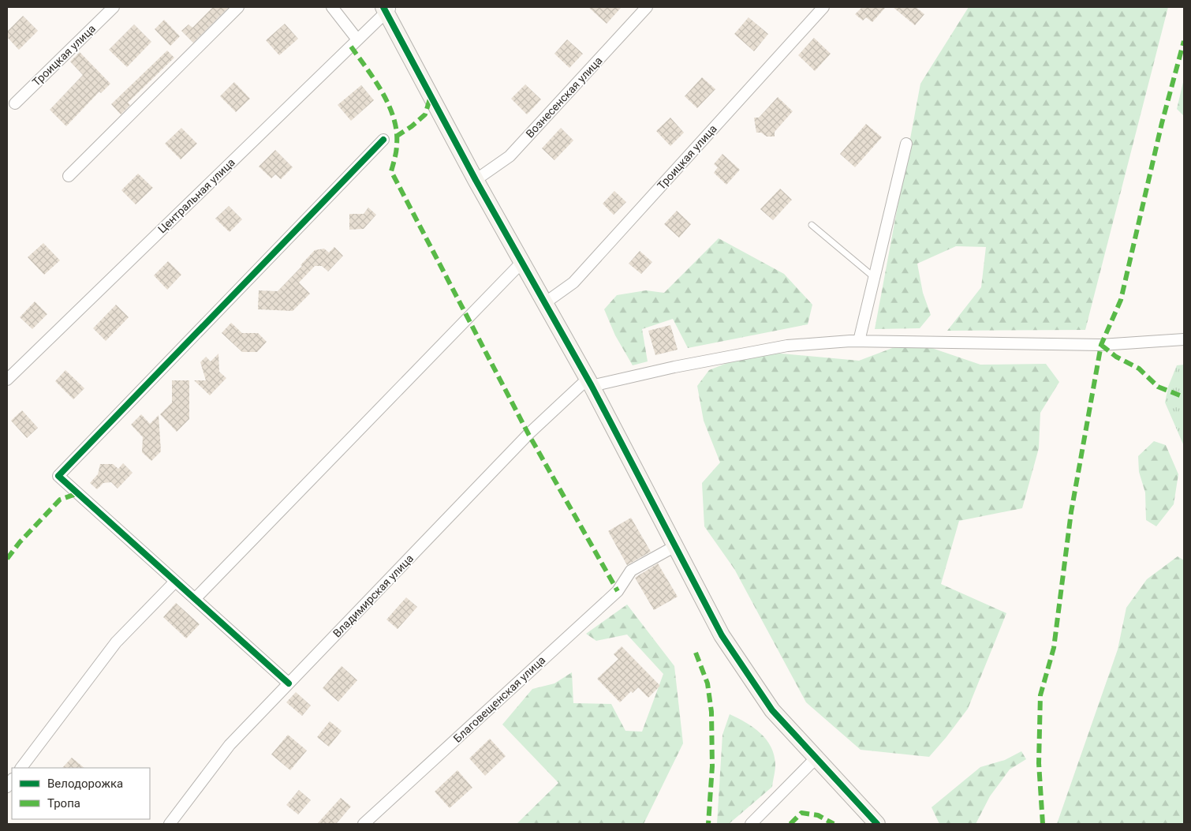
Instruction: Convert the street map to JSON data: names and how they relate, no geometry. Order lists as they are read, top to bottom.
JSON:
{
  "streets": {
    "street": [
      "Троицкая улица",
      "Вознесенская улица",
      "Центральная улица",
      "Владимирская улица",
      "Благовещенская улица"
    ]
  },
  "legend": ["Велодорожка", "Тропа"]
}
